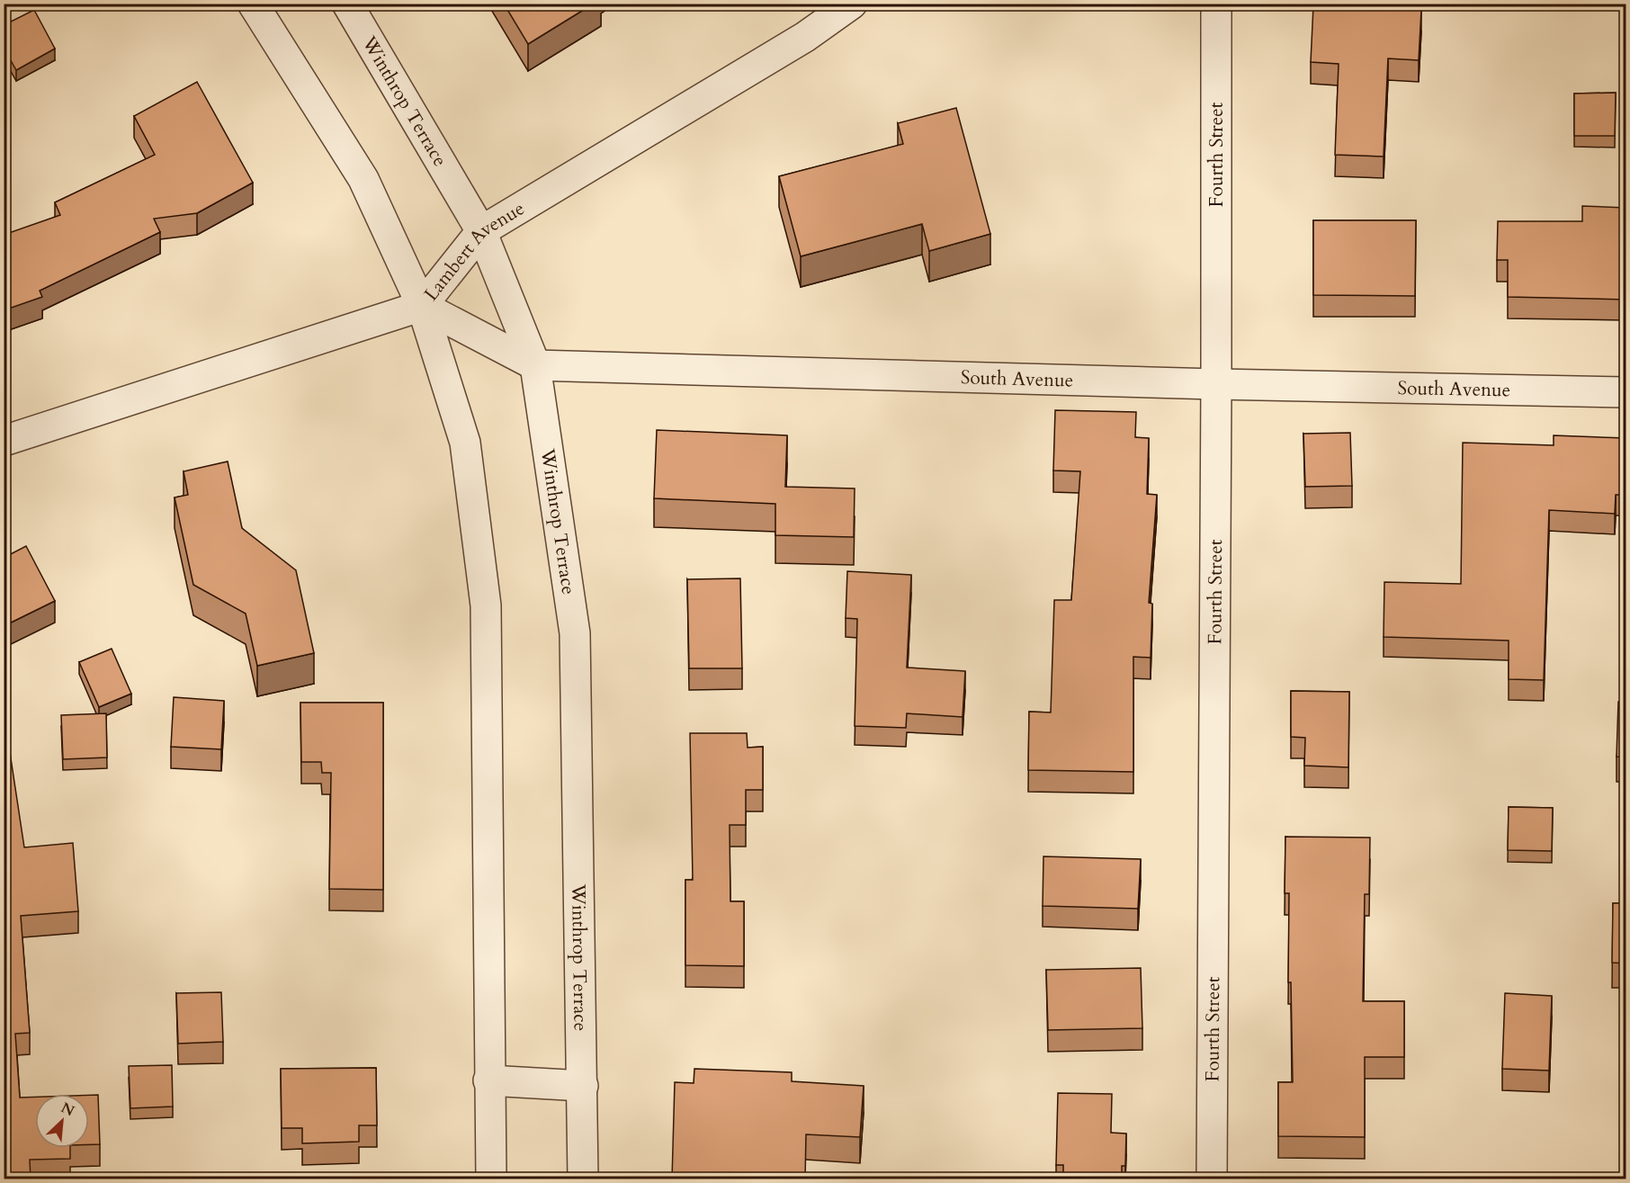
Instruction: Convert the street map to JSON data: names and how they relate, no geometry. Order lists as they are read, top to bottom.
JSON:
{
  "streets": {
    "street": [
      "Winthrop Terrace",
      "Fourth Street",
      "Lambert Avenue",
      "South Avenue"
    ]
  },
  "crossings": [
    ["Winthrop Terrace", "Lambert Avenue"],
    ["Winthrop Terrace", "South Avenue"],
    ["Fourth Street", "South Avenue"],
    ["Lambert Avenue", "South Avenue"]
  ],
  "north": "top right"
}
